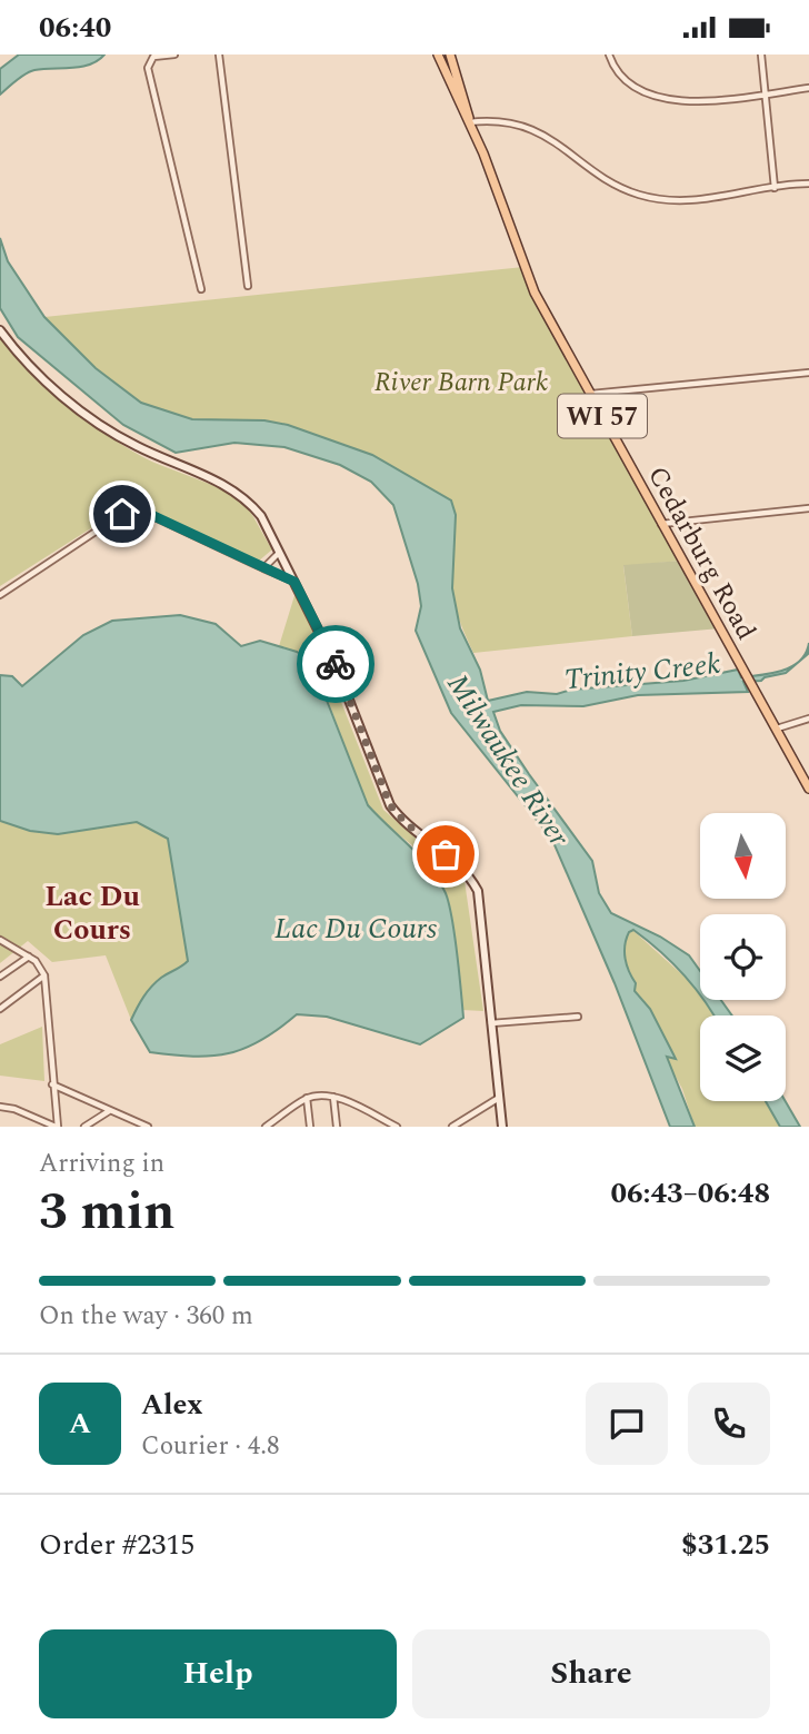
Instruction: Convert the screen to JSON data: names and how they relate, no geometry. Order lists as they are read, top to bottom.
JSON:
{
  "streets": {
    "main road": ["WI 57", "Cedarburg Road"]
  },
  "districts": ["Lac Du Cours"],
  "water": ["Trinity Creek", "Milwaukee River", "Lac Du Cours"],
  "parks": ["River Barn Park"],
  "north": "bottom",
  "page": {
    "status": "06:40",
    "heading": ["3 min", "Arriving in", "06:43–06:48"],
    "panel": [
      "Alex",
      "Courier · 4.8",
      "Order #2315",
      "$31.25"
    ],
    "bar": "On the way · 360 m",
    "round": "A",
    "buttons": ["Help", "Share"]
  }
}
